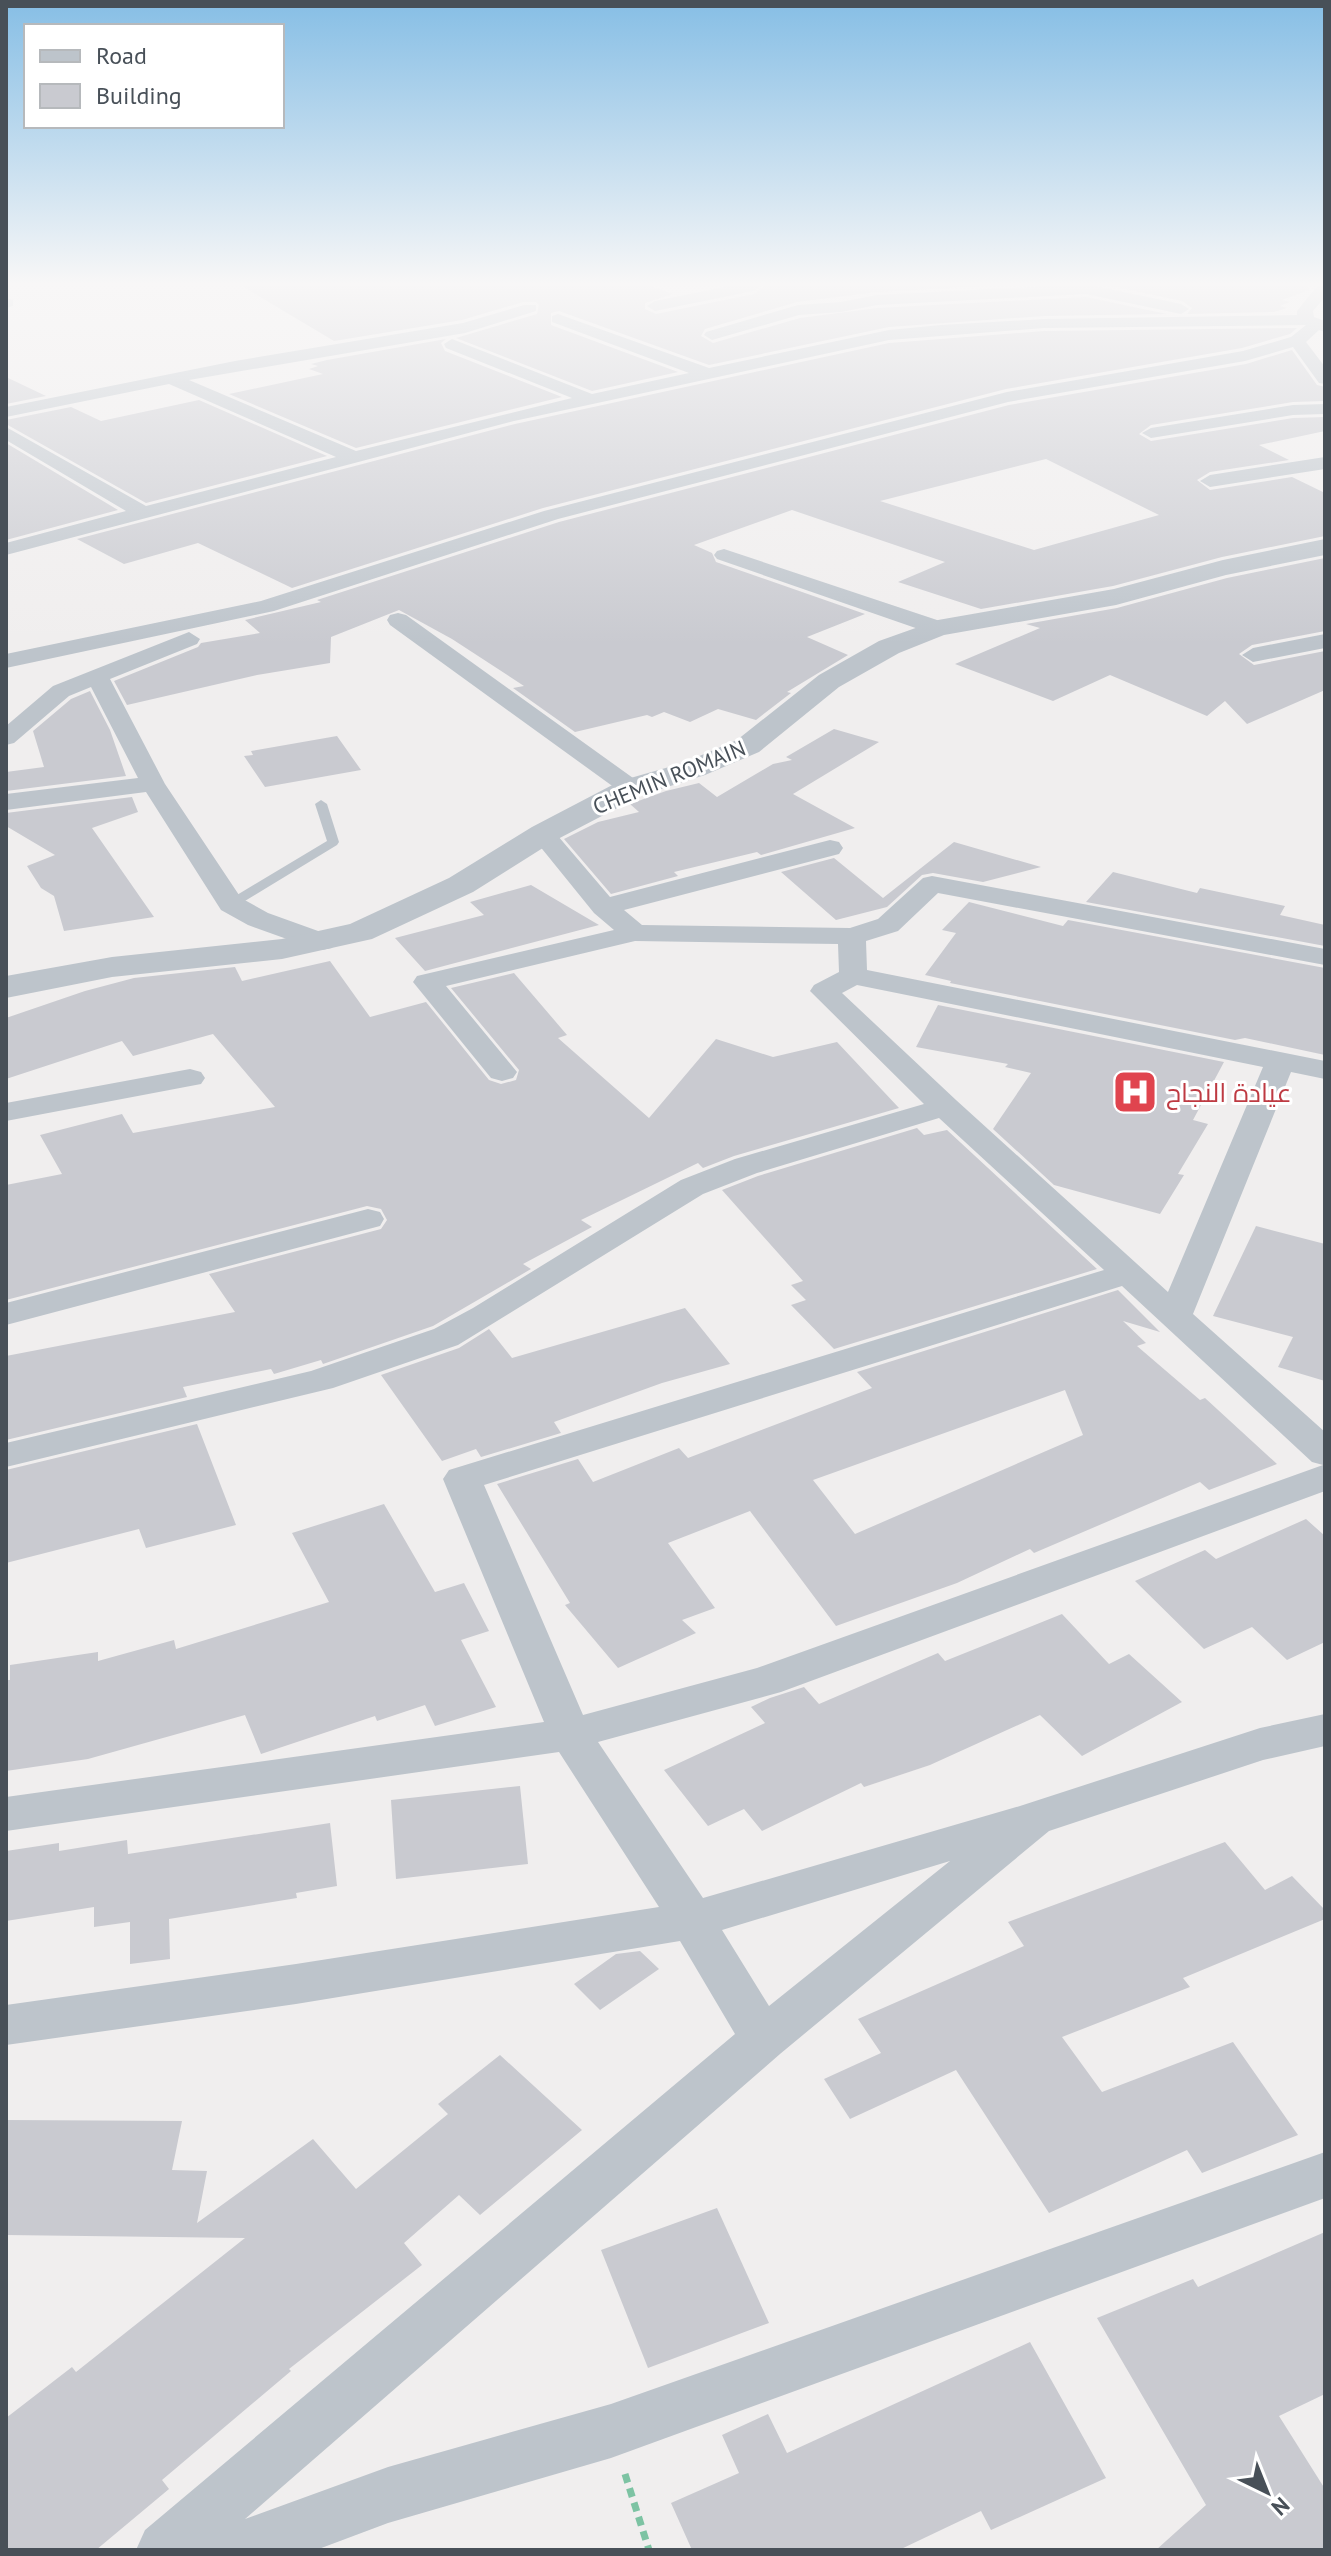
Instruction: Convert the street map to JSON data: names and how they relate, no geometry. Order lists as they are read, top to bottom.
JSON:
{
  "streets": {
    "street": ["CHEMIN ROMAIN"]
  },
  "places": {
    "hospital": ["عيادة النجاح"]
  },
  "legend": ["Road", "Building"],
  "north": "bottom right"
}
